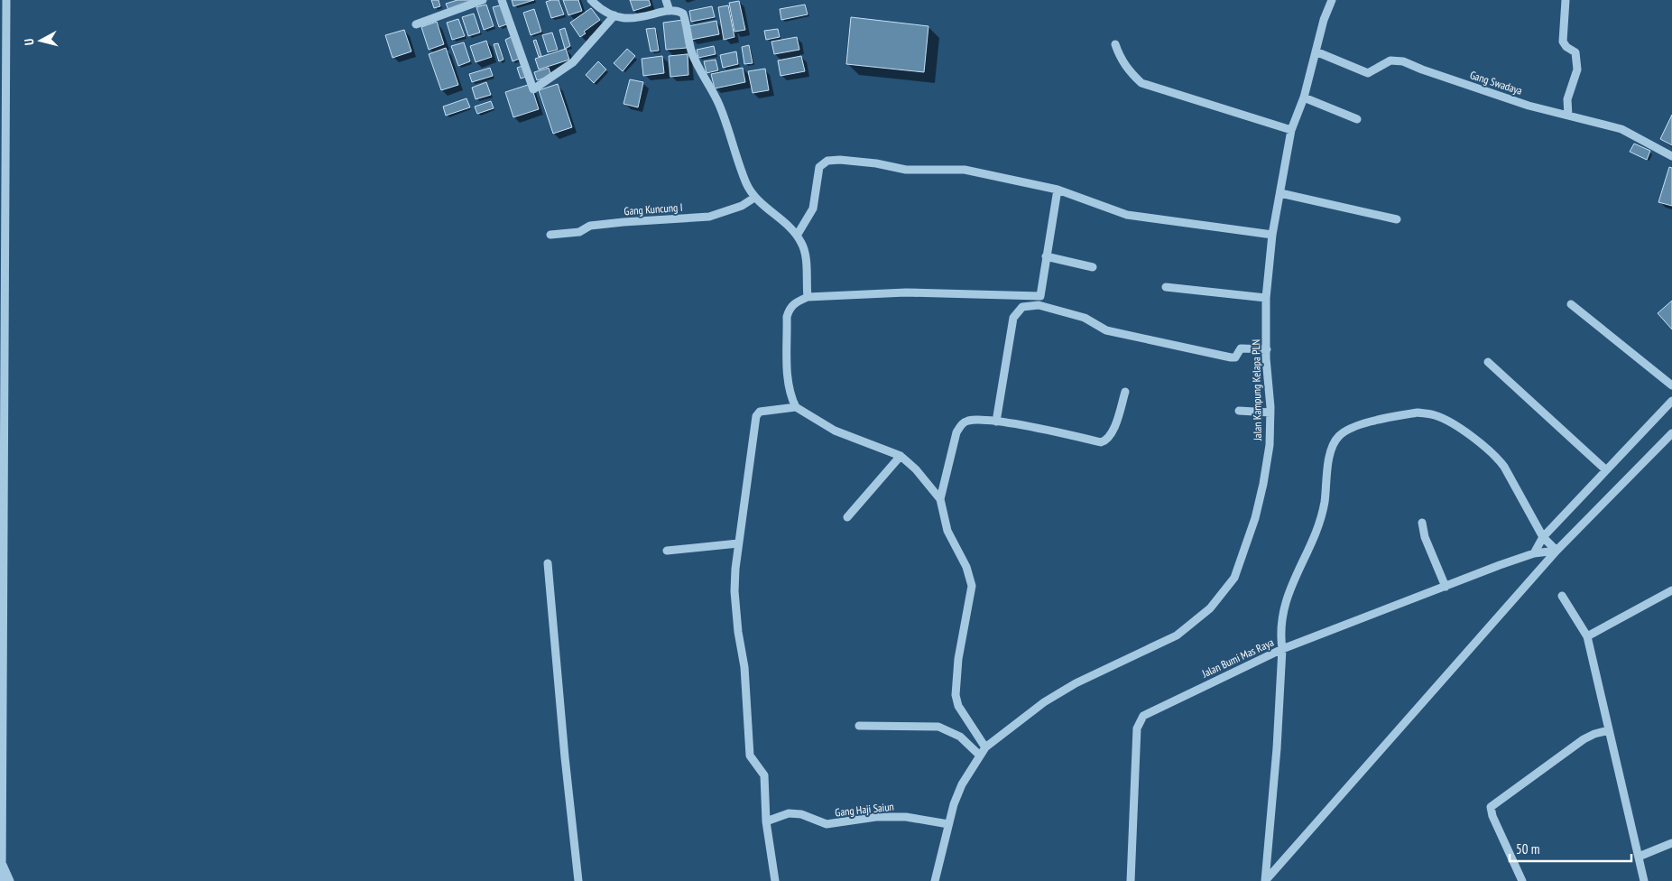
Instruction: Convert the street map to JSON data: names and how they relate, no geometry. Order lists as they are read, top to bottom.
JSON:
{
  "streets": {
    "street": [
      "Gang Swadaya",
      "Gang Kuncung I",
      "Jalan Kampung Kelapa PLN",
      "Jalan Bumi Mas Raya",
      "Gang Haji Saiun"
    ]
  },
  "crossings": [
    ["Gang Swadaya", "Jalan Kampung Kelapa PLN"],
    ["Jalan Kampung Kelapa PLN", "Gang Haji Saiun"]
  ],
  "scale_bar": "50 m",
  "north": "left"
}
